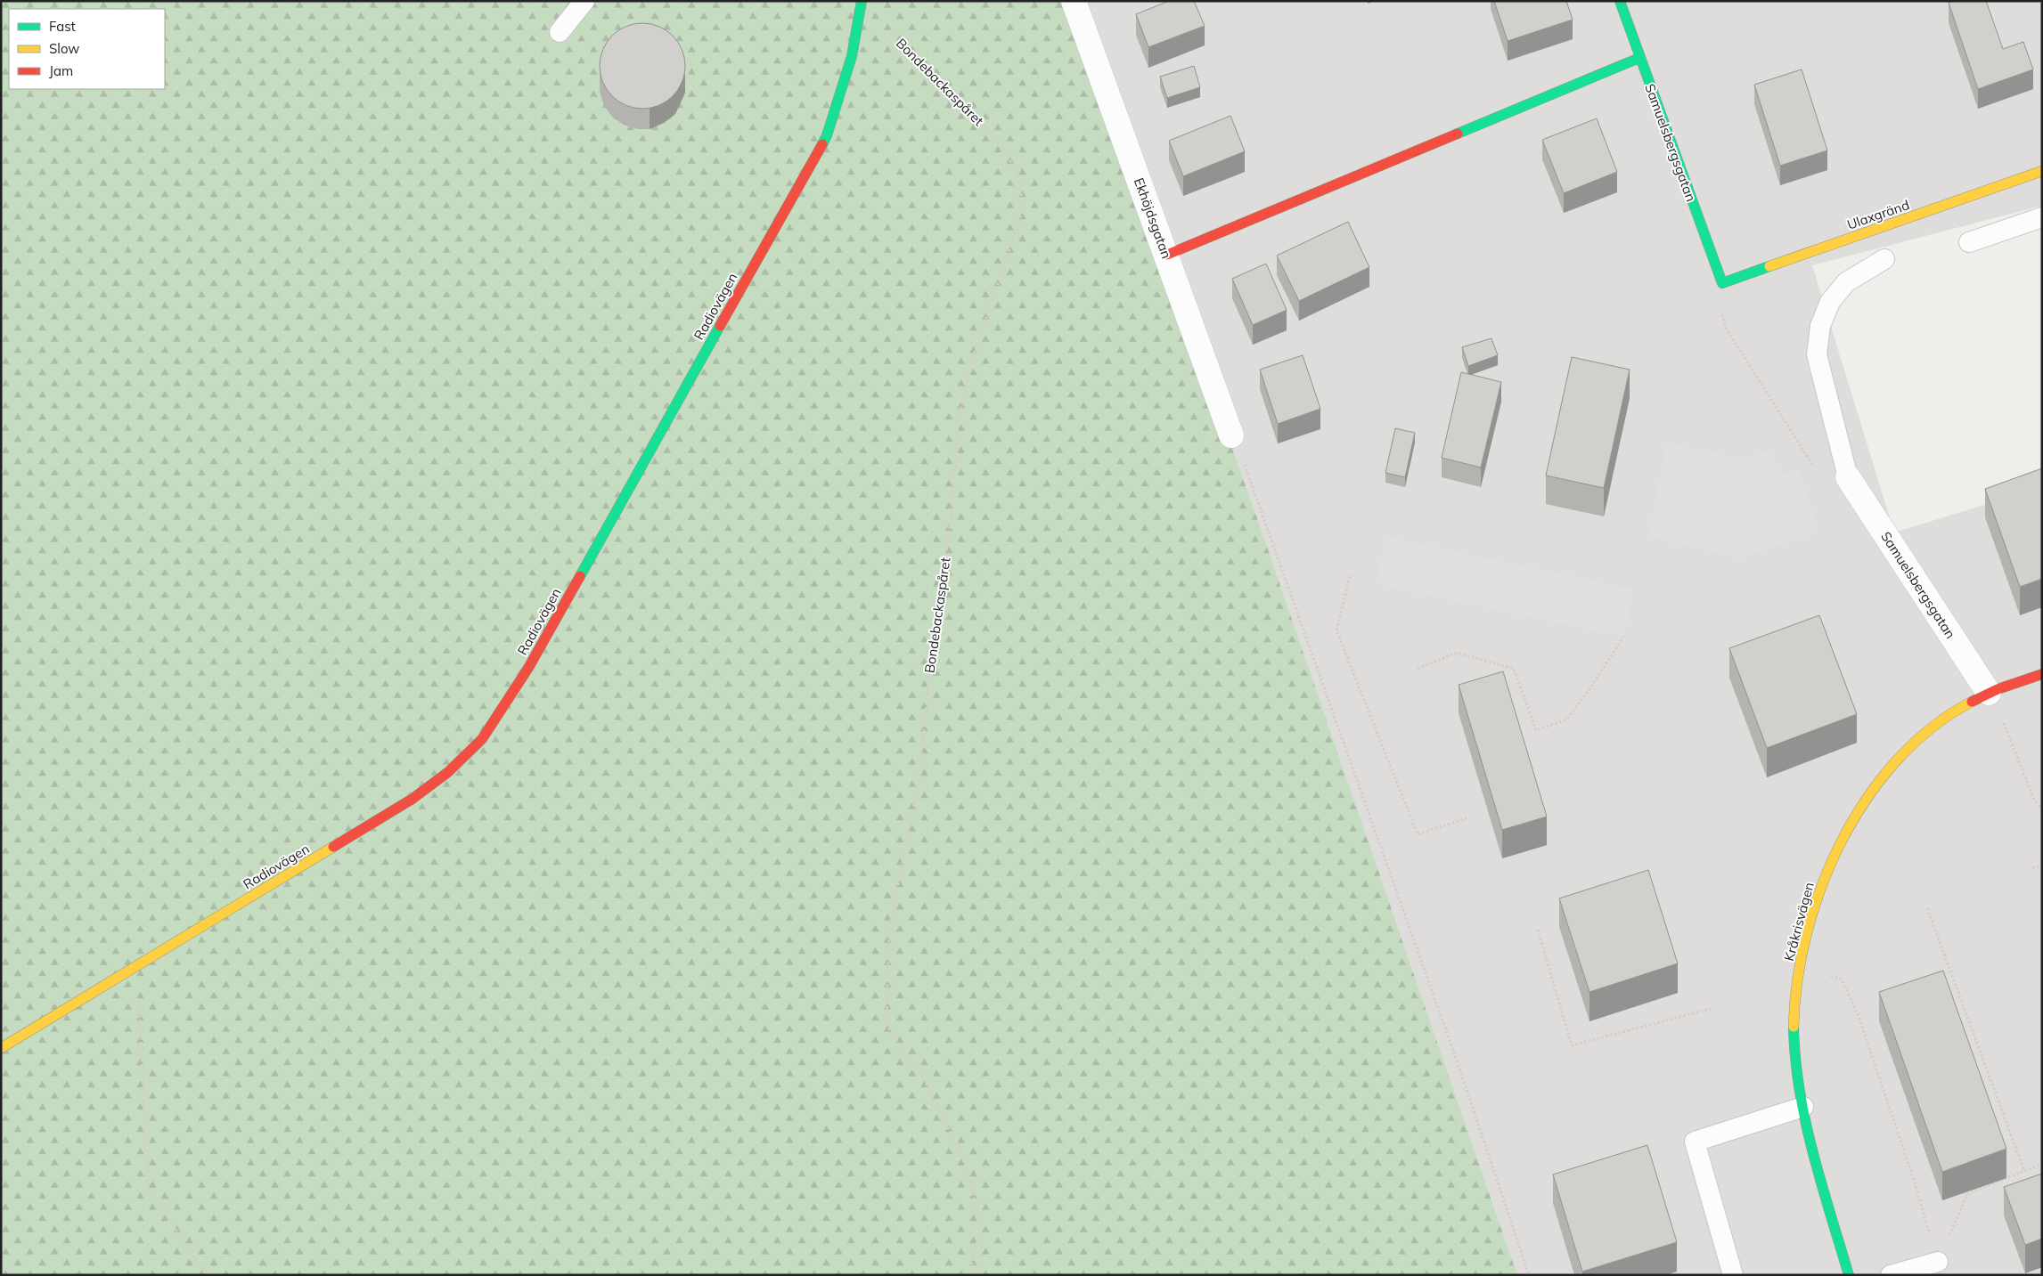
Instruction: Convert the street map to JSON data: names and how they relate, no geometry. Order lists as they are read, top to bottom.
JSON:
{
  "streets": {
    "street": [
      "Samuelsbergsgatan",
      "Ulaxgränd",
      "Ekhöjdsgatan",
      "Radiovägen",
      "Kråkrisvägen"
    ],
    "path": ["Bondebackaspåret"]
  },
  "crossings": [
    ["Bondebackaspåret", "Radiovägen"],
    ["Samuelsbergsgatan", "Ulaxgränd"],
    ["Samuelsbergsgatan", "Kråkrisvägen"]
  ],
  "legend": ["Fast", "Slow", "Jam"]
}
